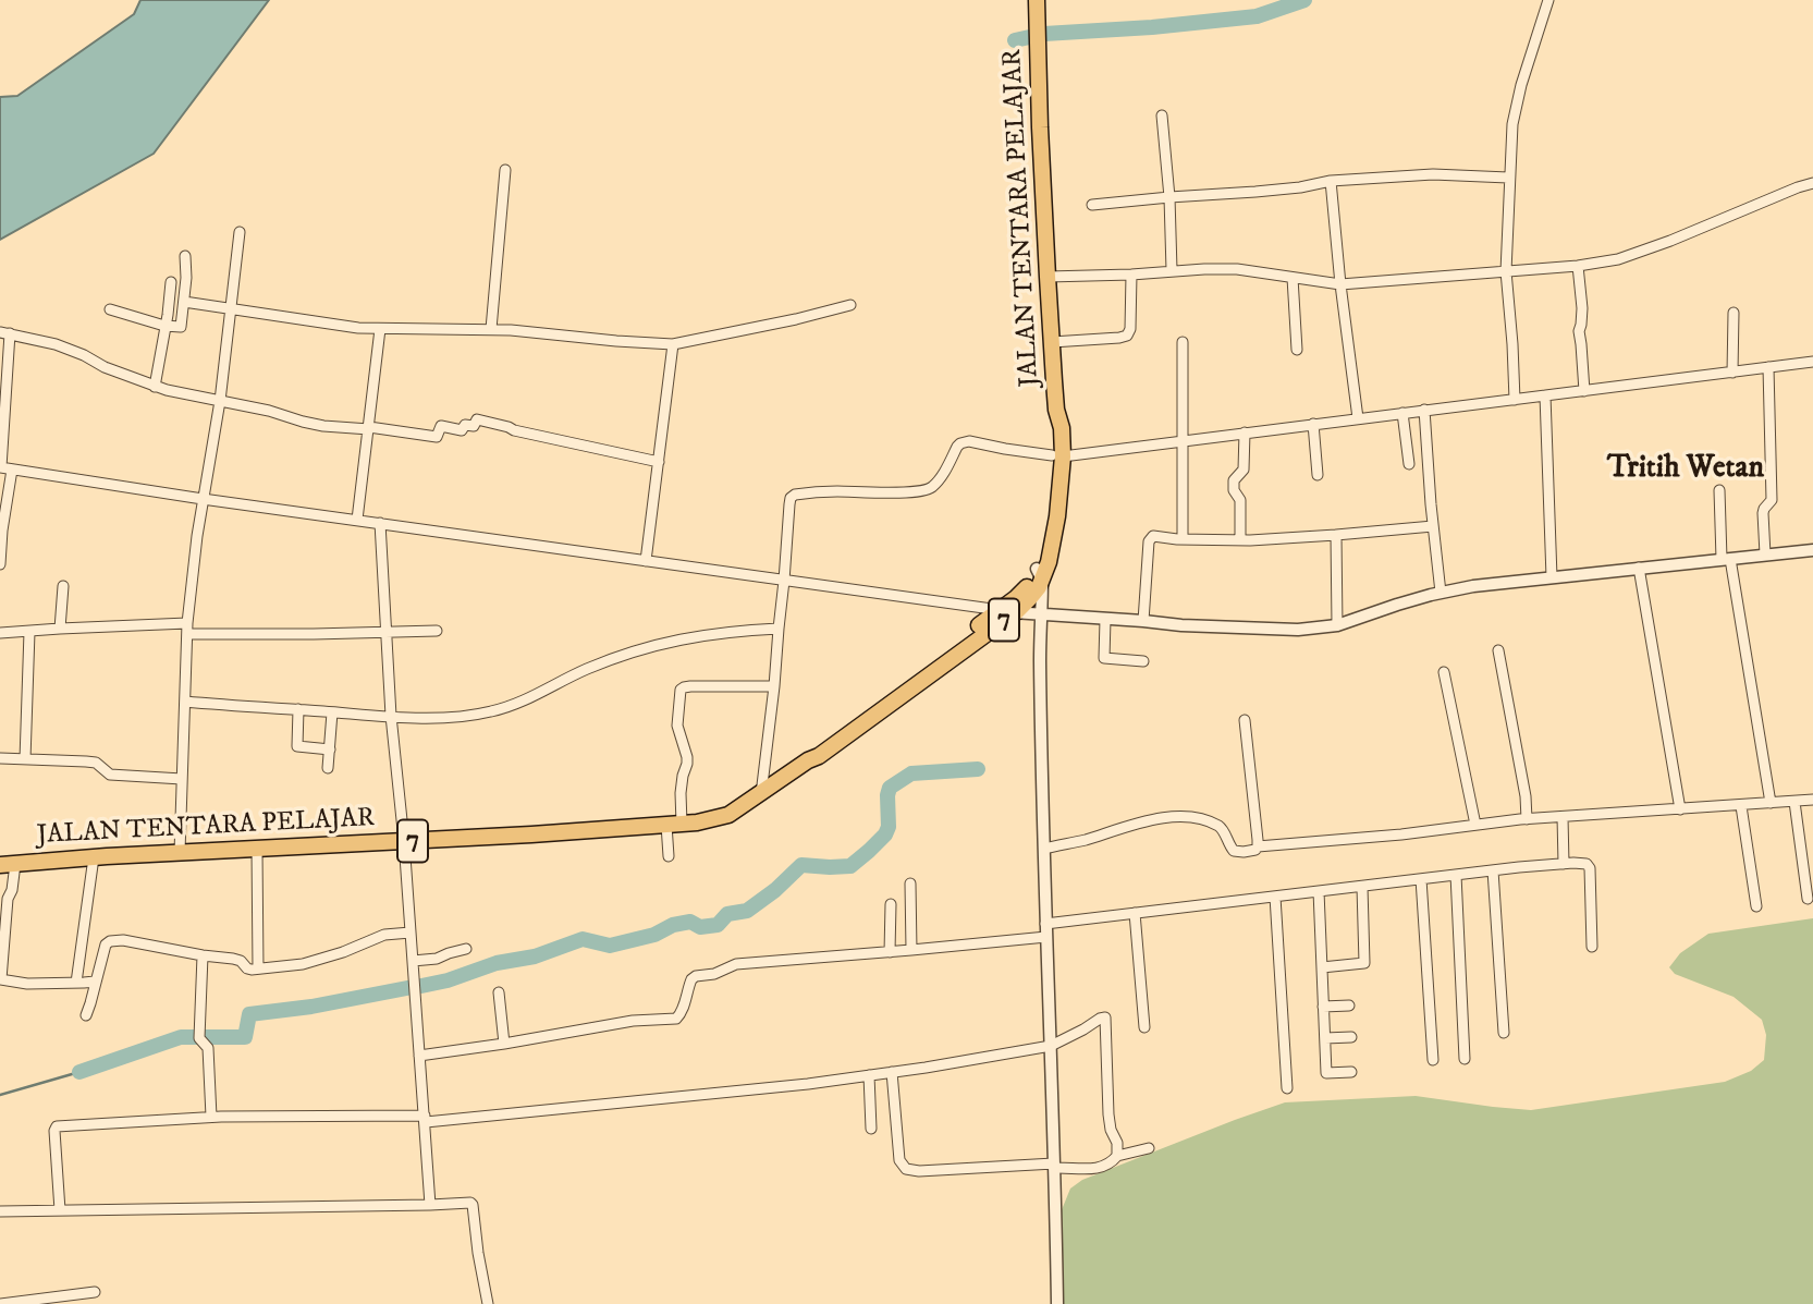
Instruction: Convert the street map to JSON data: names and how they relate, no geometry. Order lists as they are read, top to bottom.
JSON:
{
  "streets": {
    "highway": ["JALAN TENTARA PELAJAR", "7"]
  },
  "districts": ["Tritih Wetan"]
}
